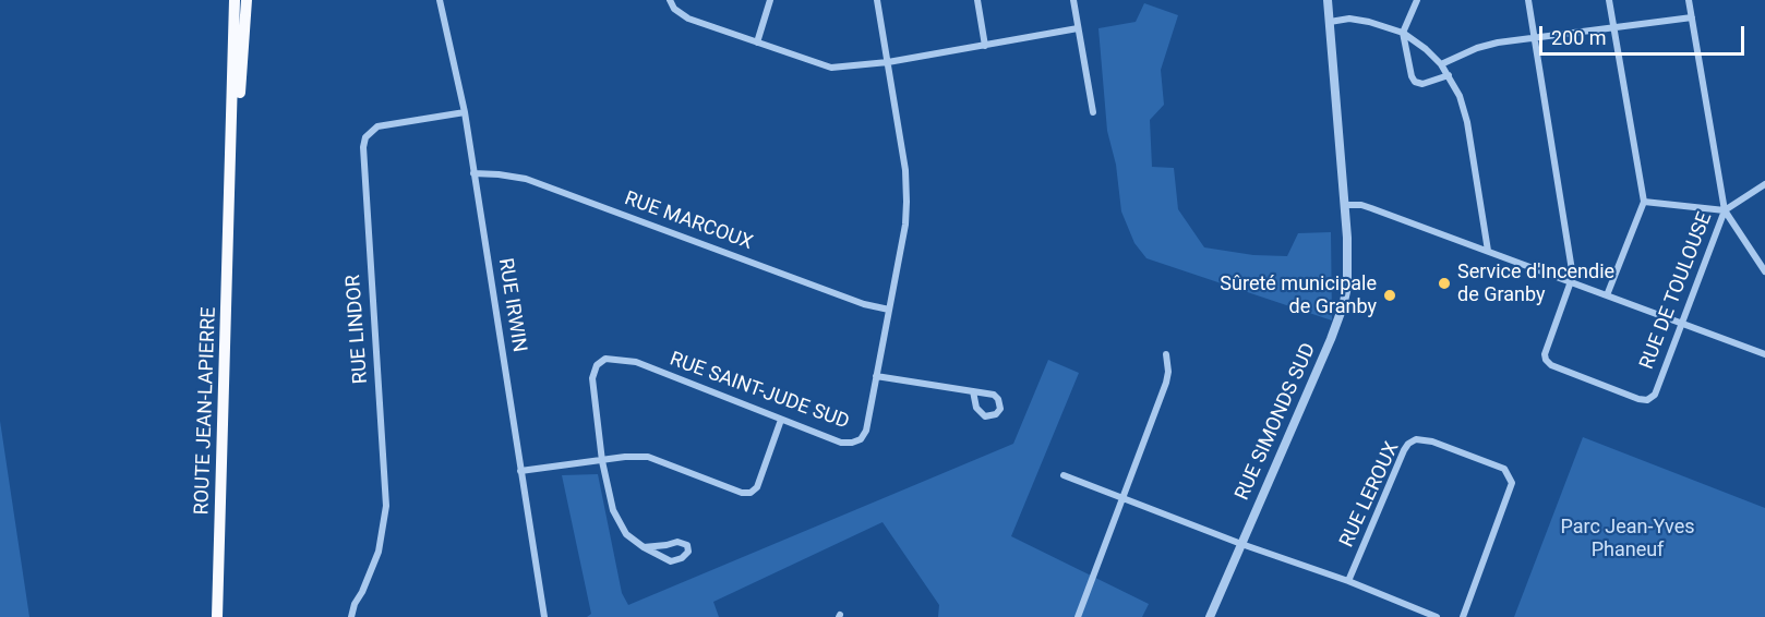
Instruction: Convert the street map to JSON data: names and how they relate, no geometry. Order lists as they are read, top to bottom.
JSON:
{
  "streets": {
    "highway": ["ROUTE JEAN-LAPIERRE"],
    "street": [
      "RUE MARCOUX",
      "RUE DE TOULOUSE",
      "RUE IRWIN",
      "RUE LINDOR",
      "RUE SAINT-JUDE SUD",
      "RUE SIMONDS SUD",
      "RUE LEROUX"
    ]
  },
  "crossings": [
    ["RUE MARCOUX", "RUE IRWIN"],
    ["RUE MARCOUX", "RUE SAINT-JUDE SUD"],
    ["RUE IRWIN", "RUE LINDOR"]
  ],
  "parks": ["Parc Jean-Yves Phaneuf"],
  "places": ["Service d'Incendie de Granby", "Sûreté municipale de Granby"],
  "scale_bar": "200 m"
}
